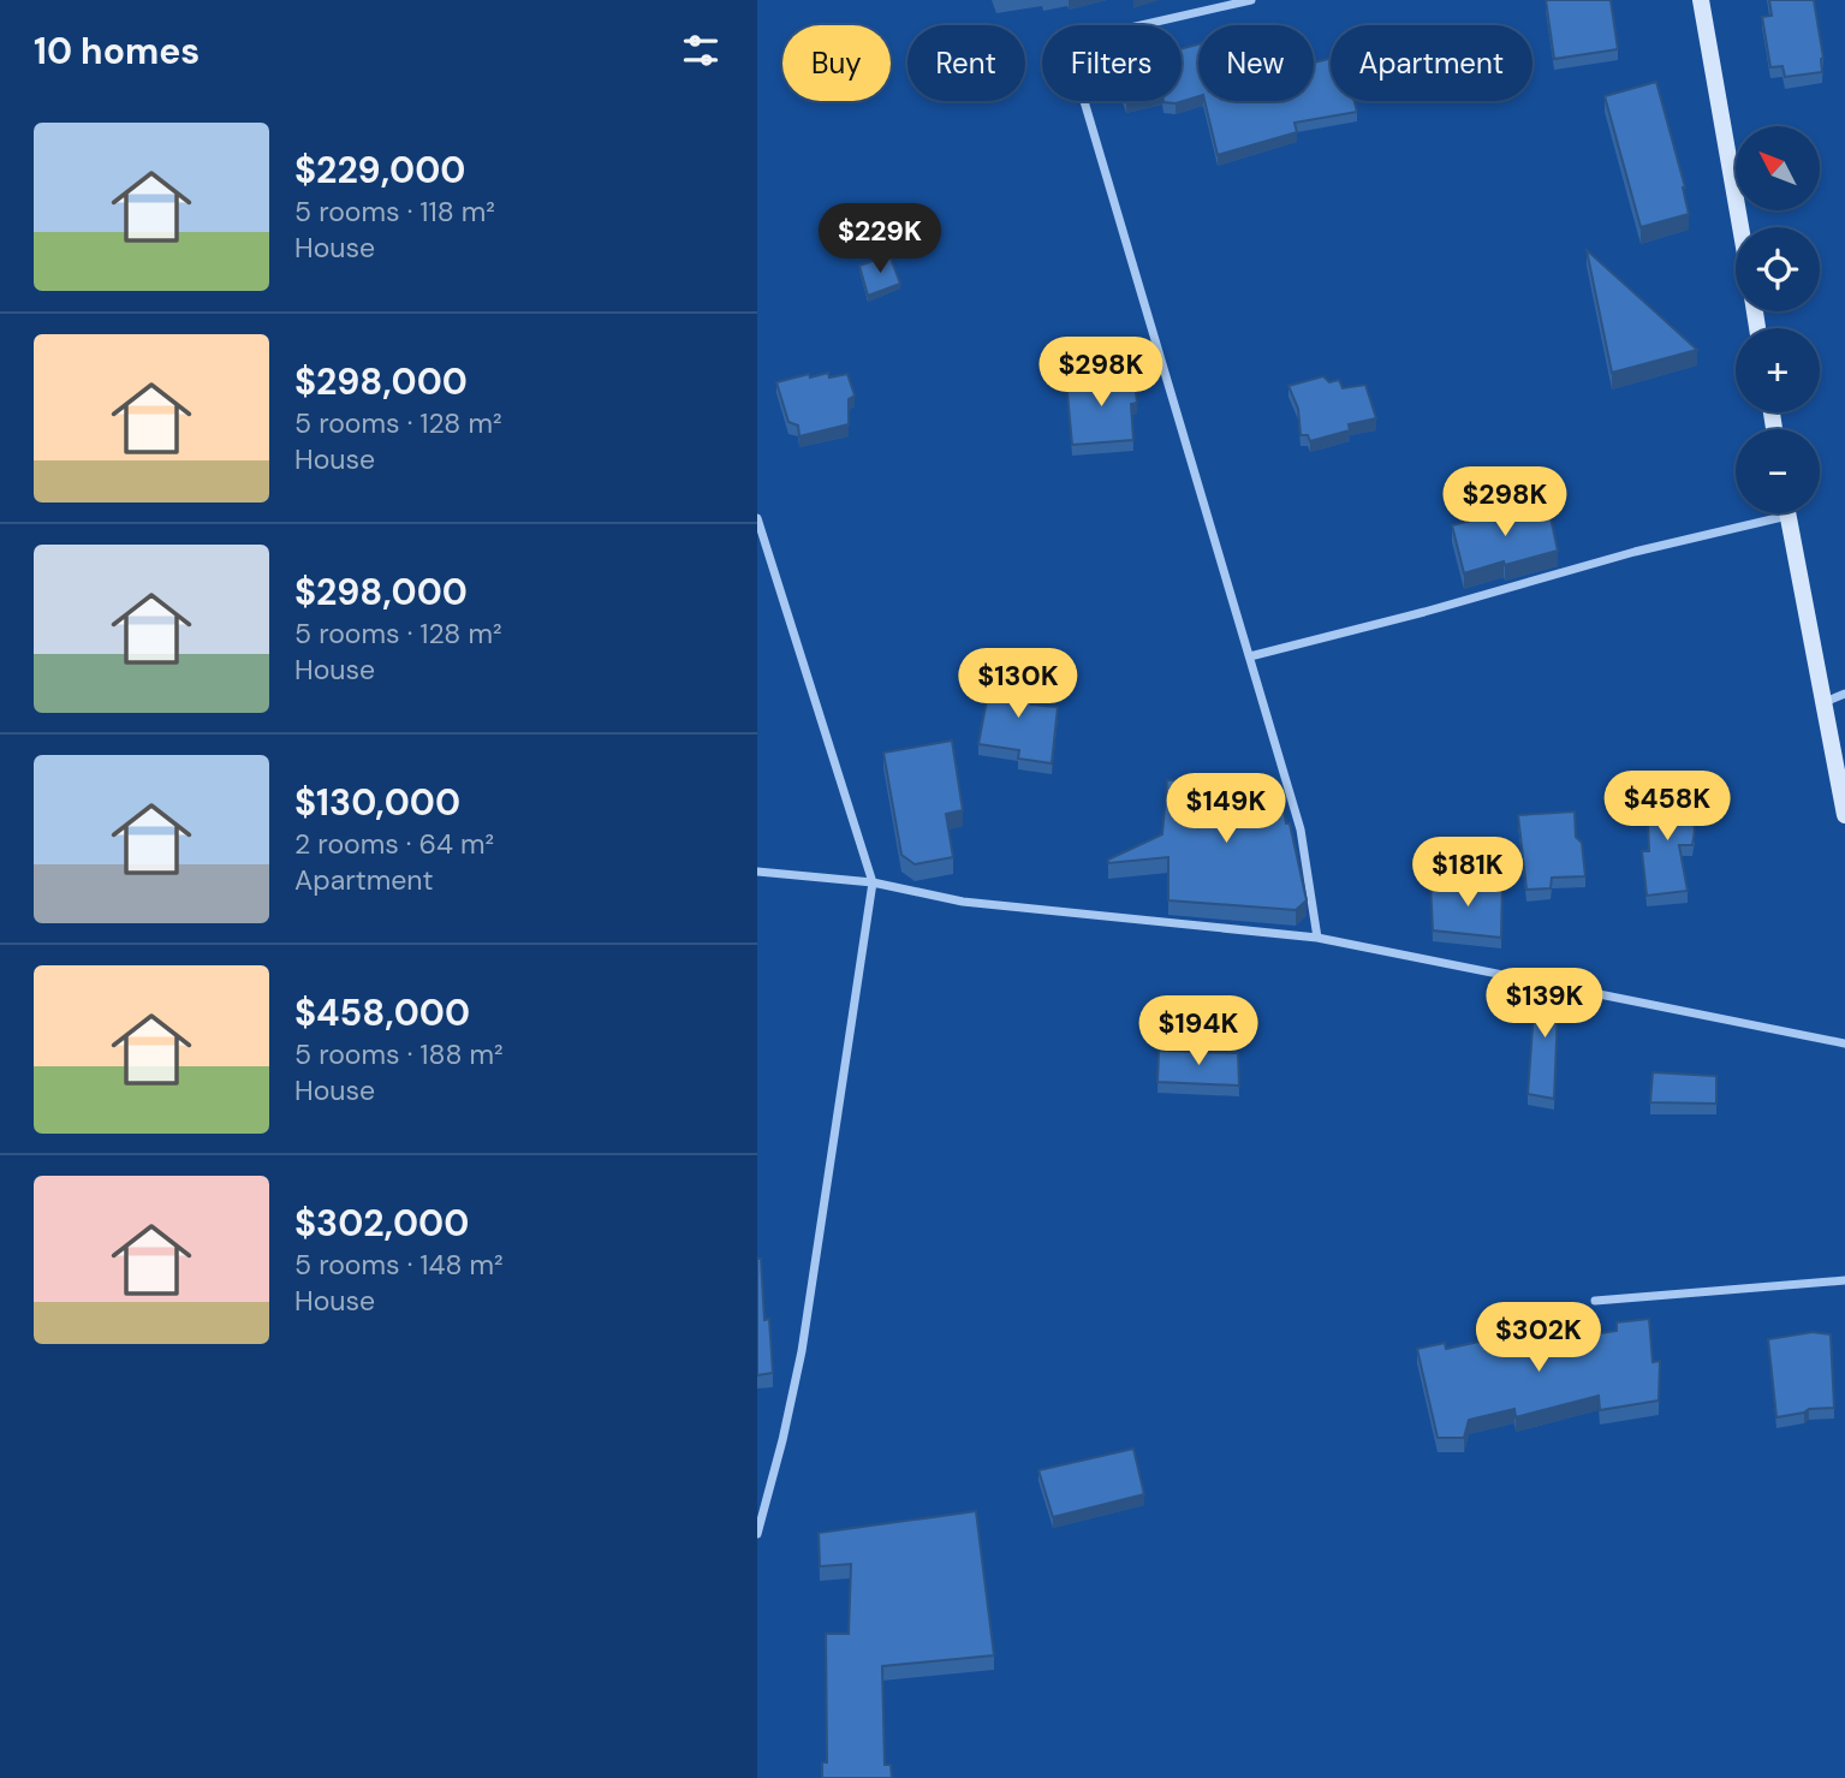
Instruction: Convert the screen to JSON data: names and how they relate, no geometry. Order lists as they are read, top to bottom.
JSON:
{
  "north": "top left",
  "page": {
    "heading": "10 homes",
    "chip": [
      "Buy",
      "Rent",
      "Filters",
      "New",
      "Apartment"
    ],
    "list": [
      {
        "name": "$229,000",
        "note": "5 rooms · 118 m² · House"
      },
      {
        "name": "$298,000",
        "note": "5 rooms · 128 m² · House"
      },
      {
        "name": "$298,000",
        "note": "5 rooms · 128 m² · House"
      },
      {
        "name": "$130,000",
        "note": "2 rooms · 64 m² · Apartment"
      },
      {
        "name": "$458,000",
        "note": "5 rooms · 188 m² · House"
      },
      {
        "name": "$302,000",
        "note": "5 rooms · 148 m² · House"
      }
    ],
    "map_buttons": ["+", "−"],
    "price": [
      "$229K",
      "$298K",
      "$298K",
      "$130K",
      "$458K",
      "$149K",
      "$181K",
      "$139K",
      "$194K",
      "$302K"
    ]
  }
}
